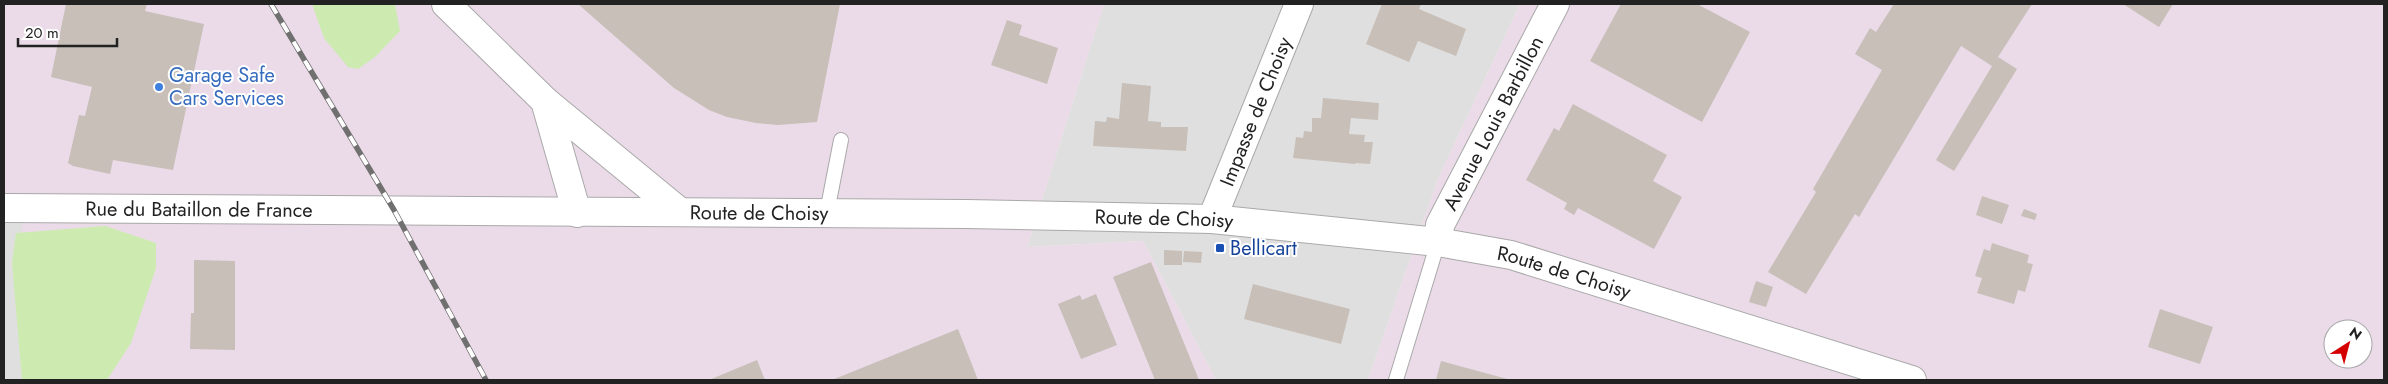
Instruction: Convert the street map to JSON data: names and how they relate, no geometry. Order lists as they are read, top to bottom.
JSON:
{
  "streets": {
    "street": [
      "Impasse de Choisy",
      "Avenue Louis Barbillon",
      "Rue du Bataillon de France",
      "Route de Choisy"
    ]
  },
  "crossings": [
    ["Impasse de Choisy", "Route de Choisy"],
    ["Avenue Louis Barbillon", "Route de Choisy"],
    ["Rue du Bataillon de France", "Route de Choisy"]
  ],
  "places": {
    "other": ["Garage Safe Cars Services"],
    "transit": ["Bellicart"]
  },
  "scale_bar": "20 m",
  "north": "top right"
}
